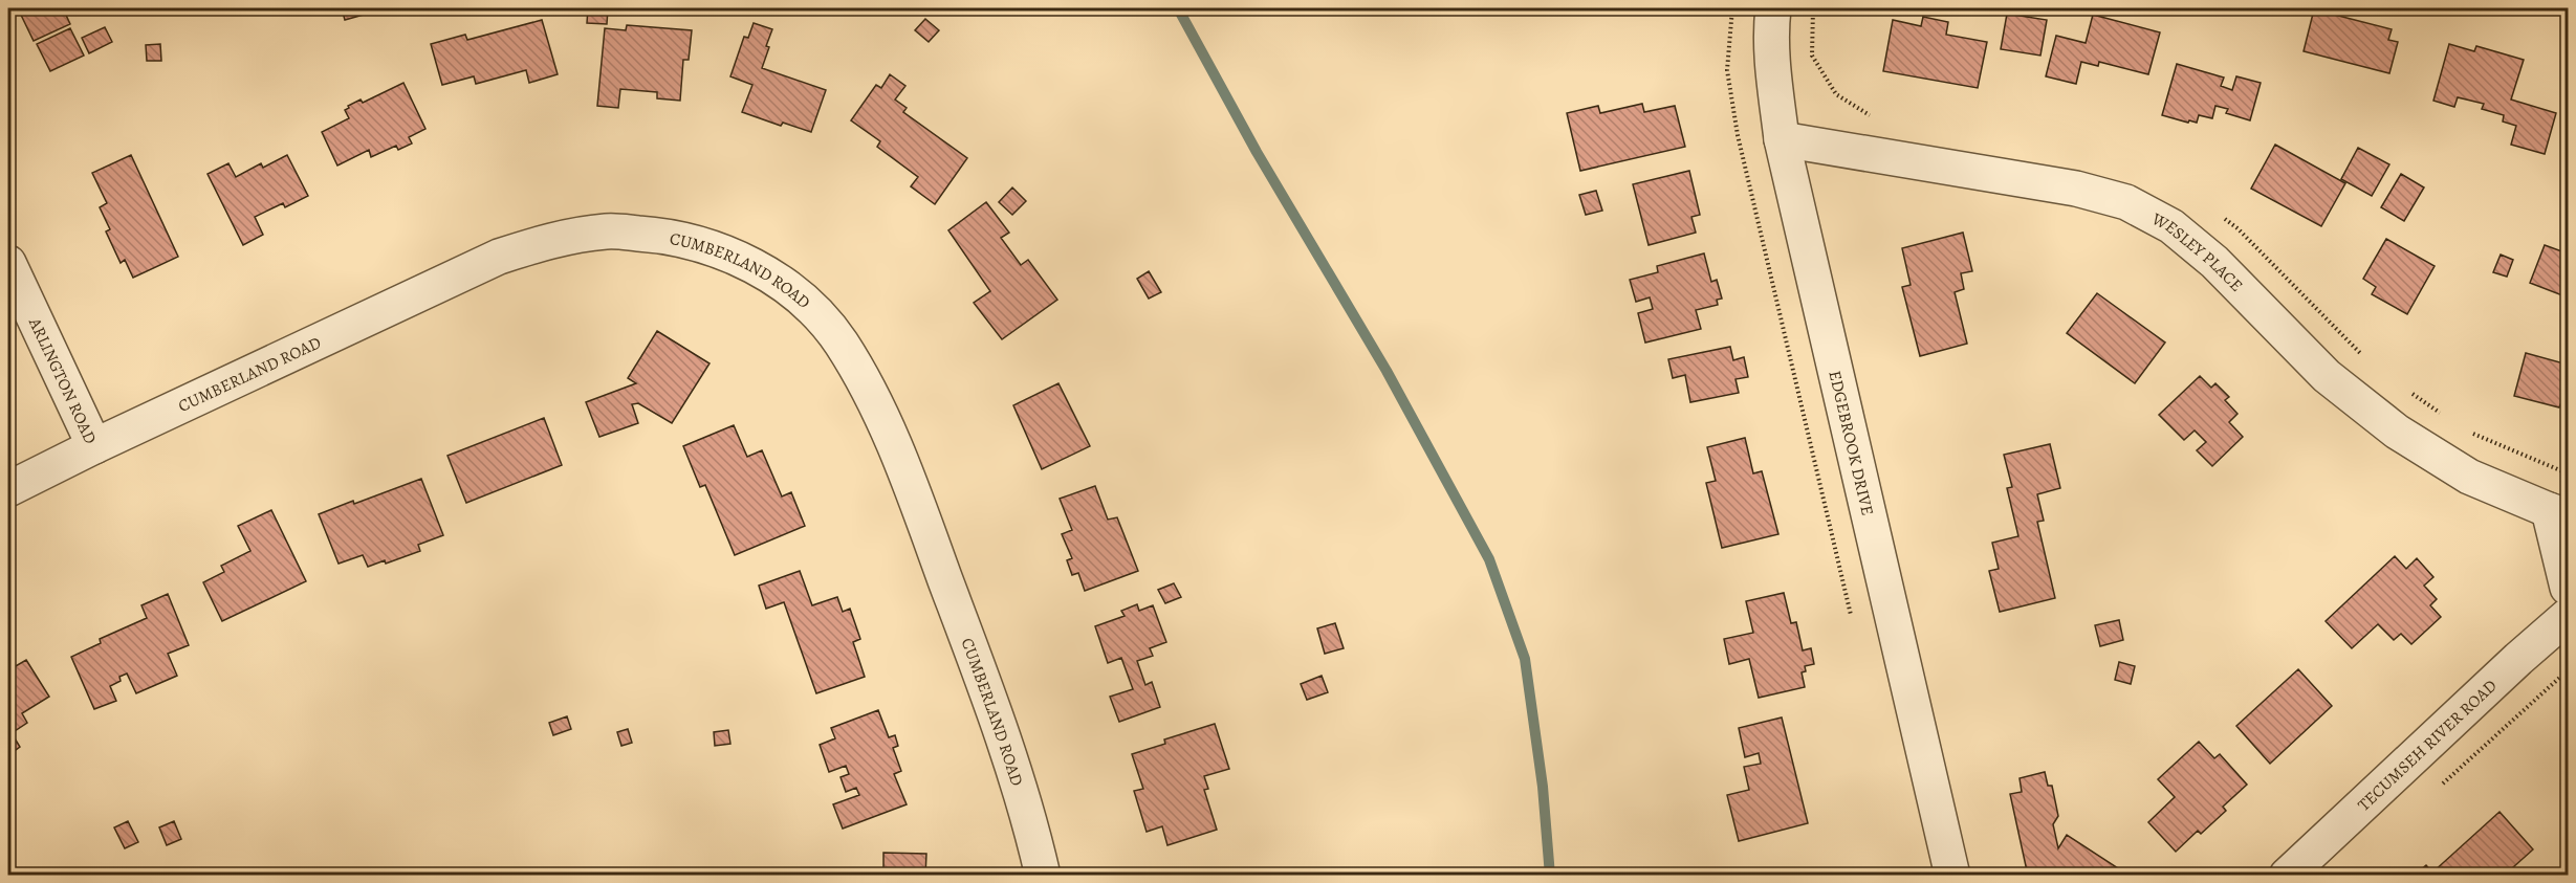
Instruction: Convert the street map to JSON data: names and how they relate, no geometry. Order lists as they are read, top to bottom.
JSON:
{
  "streets": {
    "street": [
      "WESLEY PLACE",
      "CUMBERLAND ROAD",
      "ARLINGTON ROAD",
      "EDGEBROOK DRIVE",
      "TECUMSEH RIVER ROAD"
    ]
  },
  "crossings": [
    ["WESLEY PLACE", "EDGEBROOK DRIVE"],
    ["CUMBERLAND ROAD", "ARLINGTON ROAD"]
  ]
}
